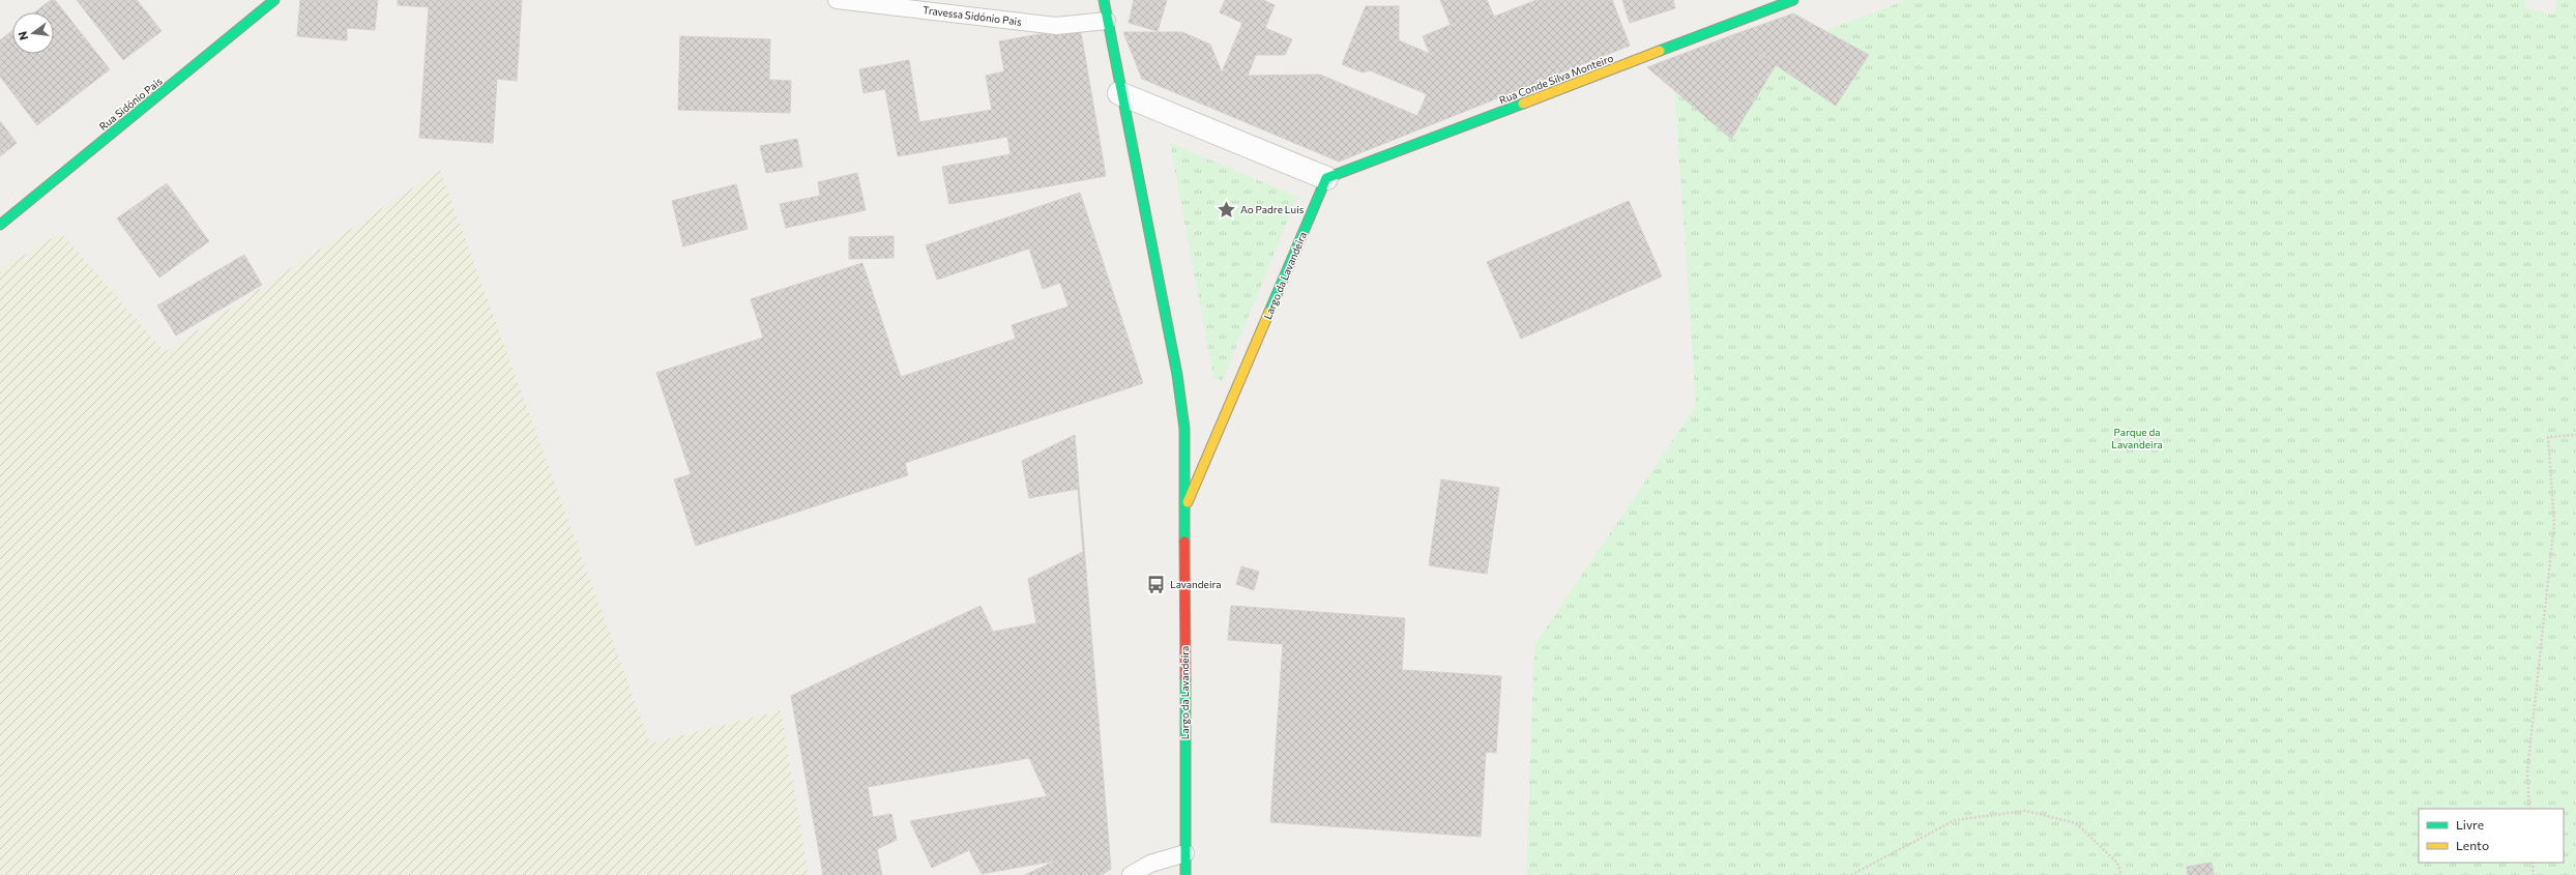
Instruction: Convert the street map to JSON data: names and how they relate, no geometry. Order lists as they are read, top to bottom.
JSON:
{
  "streets": {
    "street": ["Rua Conde Silva Monteiro", "Rua Sidónio Pais", "Largo da Lavandeira"],
    "lane": ["Travessa Sidónio Pais"]
  },
  "crossings": [
    ["Travessa Sidónio Pais", "Largo da Lavandeira"],
    ["Rua Conde Silva Monteiro", "Largo da Lavandeira"]
  ],
  "parks": ["Parque da Lavandeira"],
  "places": {
    "place": ["Ao Padre Luis"],
    "bus stop": ["Lavandeira"]
  },
  "legend": ["Livre", "Lento"],
  "north": "left"
}
